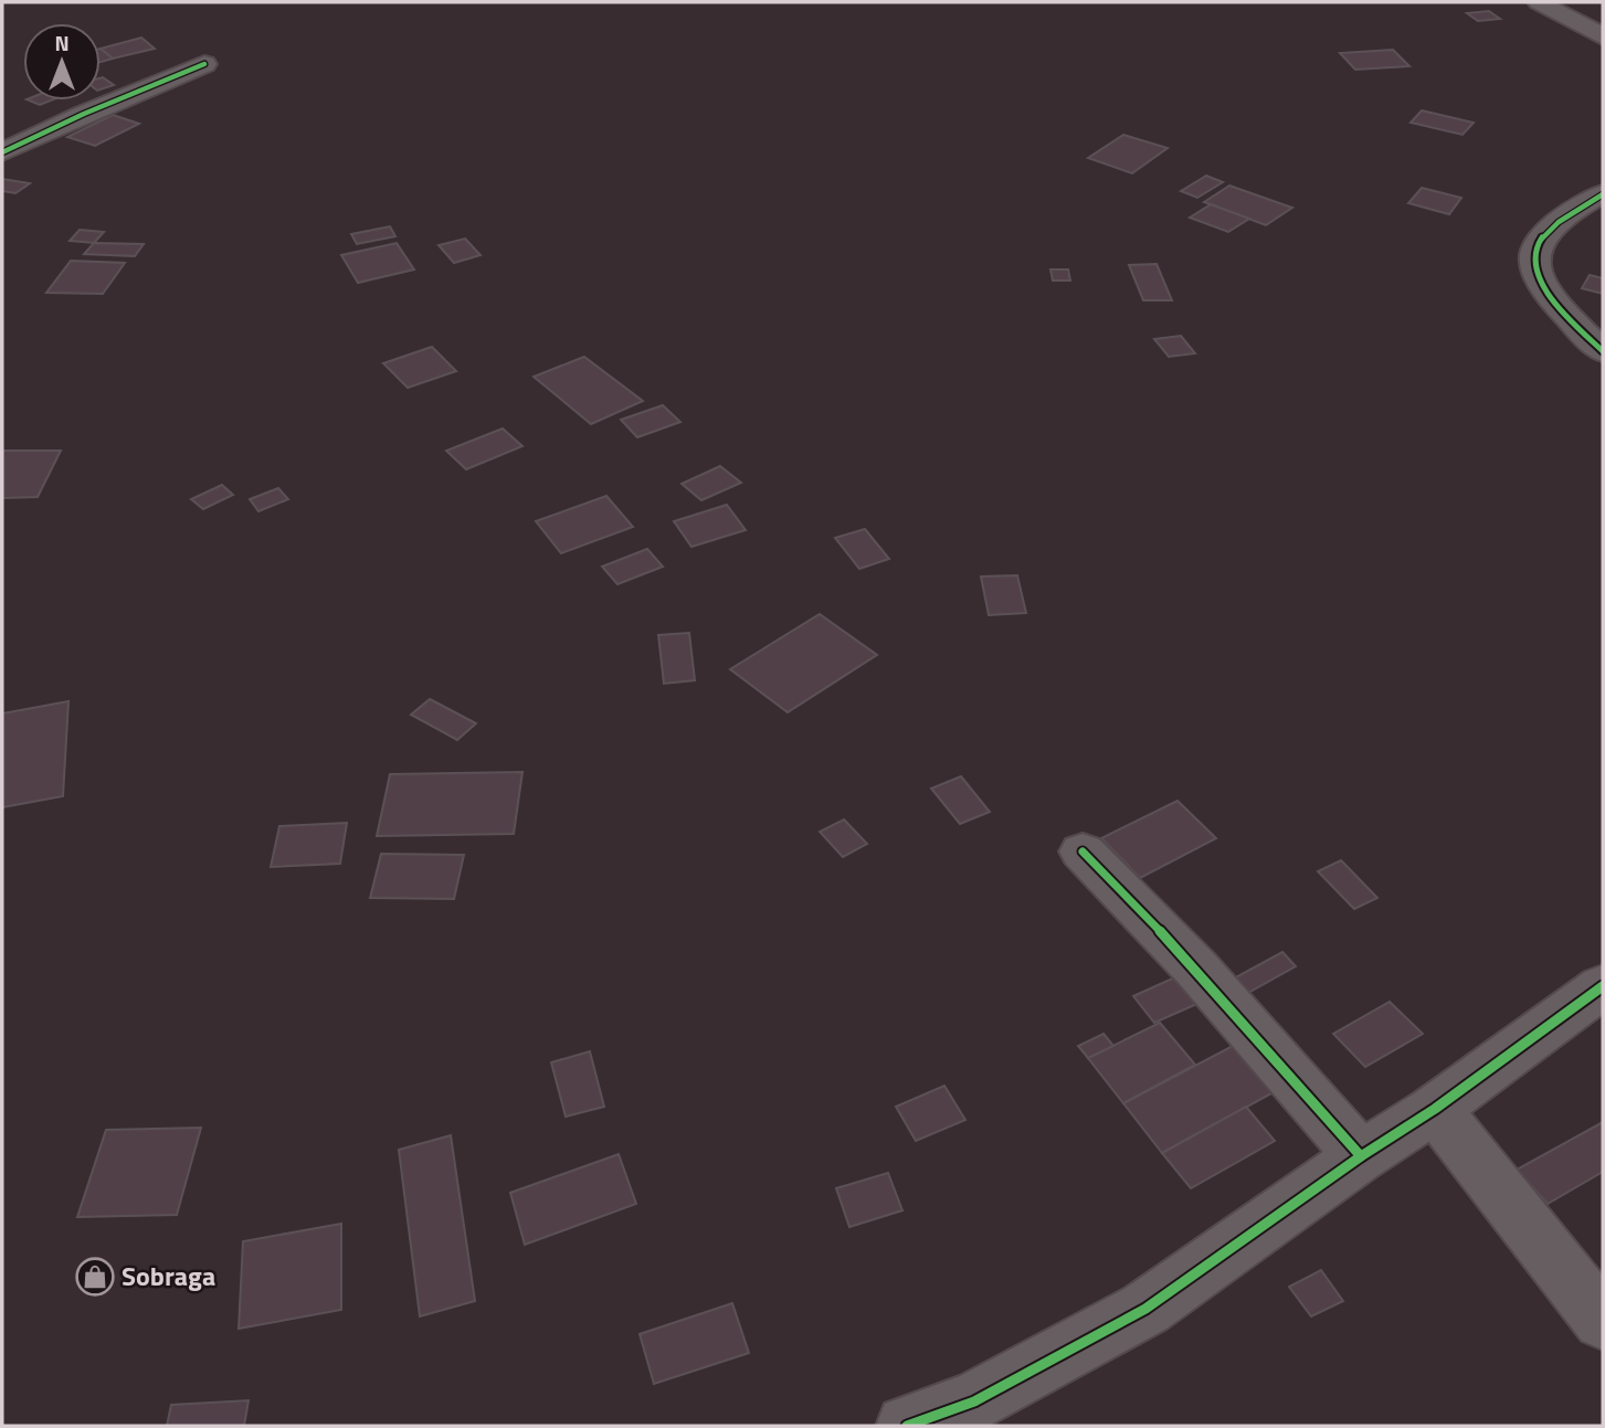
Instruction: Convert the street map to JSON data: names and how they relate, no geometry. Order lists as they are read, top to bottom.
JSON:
{
  "places": {
    "shop": ["Sobraga"]
  },
  "north": "top"
}
